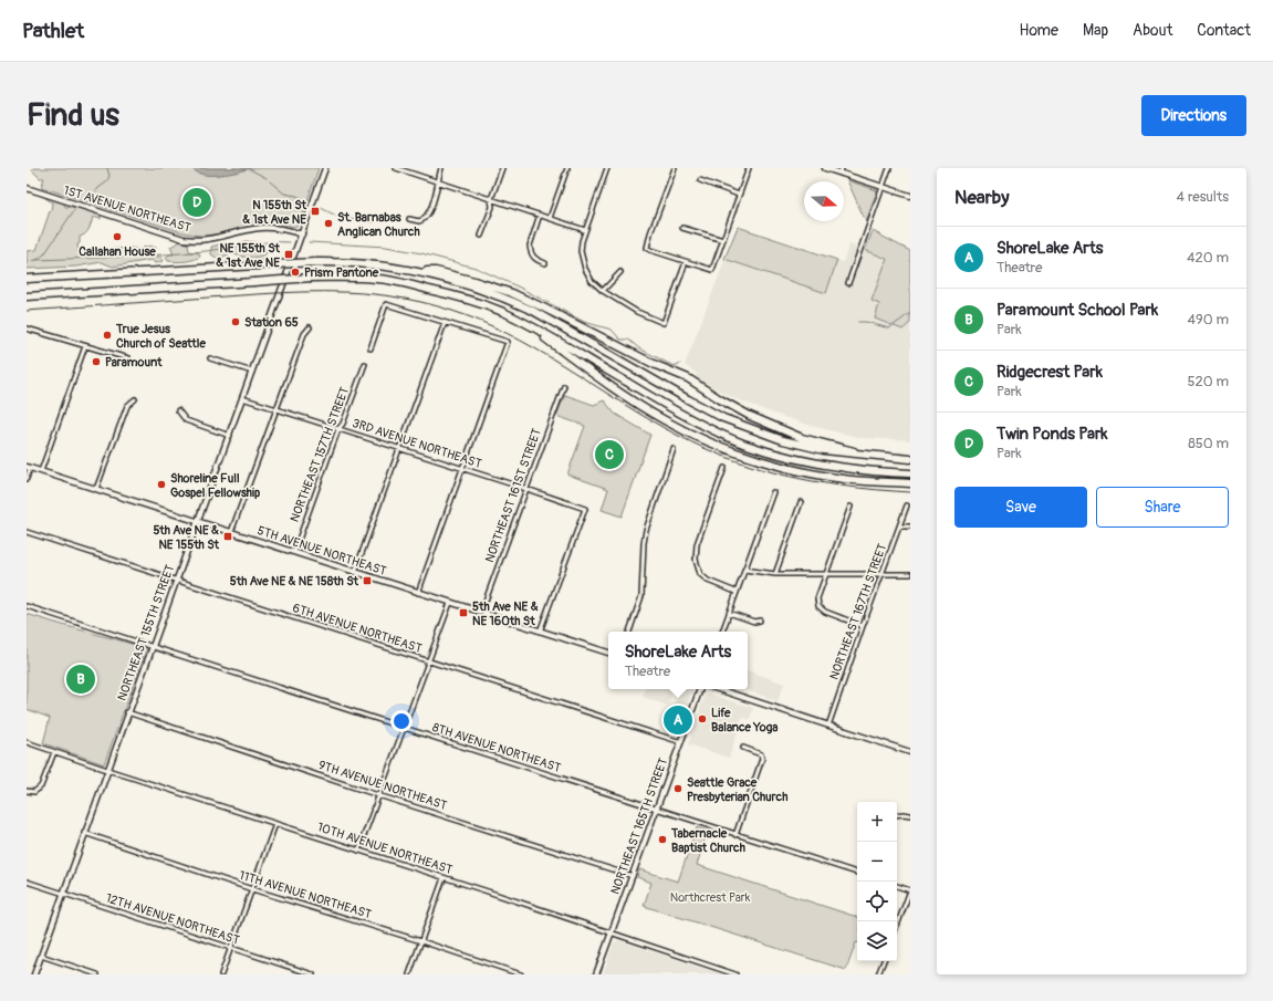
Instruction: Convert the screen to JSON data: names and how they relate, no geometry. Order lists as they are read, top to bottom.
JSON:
{
  "streets": {
    "street": [
      "1ST AVENUE NORTHEAST",
      "3RD AVENUE NORTHEAST",
      "NORTHEAST 157TH STREET",
      "NORTHEAST 161ST STREET",
      "5TH AVENUE NORTHEAST",
      "NORTHEAST 167TH STREET",
      "6TH AVENUE NORTHEAST",
      "NORTHEAST 155TH STREET",
      "8TH AVENUE NORTHEAST",
      "9TH AVENUE NORTHEAST",
      "NORTHEAST 165TH STREET",
      "10TH AVENUE NORTHEAST",
      "11TH AVENUE NORTHEAST",
      "12TH AVENUE NORTHEAST"
    ]
  },
  "crossings": [
    ["1ST AVENUE NORTHEAST", "NORTHEAST 155TH STREET"],
    ["3RD AVENUE NORTHEAST", "NORTHEAST 157TH STREET"],
    ["3RD AVENUE NORTHEAST", "NORTHEAST 161ST STREET"],
    ["3RD AVENUE NORTHEAST", "5TH AVENUE NORTHEAST"],
    ["3RD AVENUE NORTHEAST", "NORTHEAST 155TH STREET"],
    ["NORTHEAST 157TH STREET", "5TH AVENUE NORTHEAST"],
    ["NORTHEAST 161ST STREET", "5TH AVENUE NORTHEAST"],
    ["5TH AVENUE NORTHEAST", "NORTHEAST 155TH STREET"],
    ["6TH AVENUE NORTHEAST", "NORTHEAST 155TH STREET"],
    ["6TH AVENUE NORTHEAST", "NORTHEAST 165TH STREET"],
    ["NORTHEAST 155TH STREET", "8TH AVENUE NORTHEAST"],
    ["NORTHEAST 155TH STREET", "9TH AVENUE NORTHEAST"],
    ["NORTHEAST 155TH STREET", "10TH AVENUE NORTHEAST"],
    ["NORTHEAST 155TH STREET", "11TH AVENUE NORTHEAST"],
    ["NORTHEAST 155TH STREET", "12TH AVENUE NORTHEAST"],
    ["8TH AVENUE NORTHEAST", "NORTHEAST 165TH STREET"],
    ["9TH AVENUE NORTHEAST", "NORTHEAST 165TH STREET"],
    ["NORTHEAST 165TH STREET", "10TH AVENUE NORTHEAST"]
  ],
  "parks": ["Northcrest Park"],
  "places": {
    "transit": [
      "N 155th St & 1st Ave NE",
      "NE 155th St & 1st Ave NE",
      "5th Ave NE & NE 155th St",
      "5th Ave NE & NE 158th St",
      "5th Ave NE & NE 160th St"
    ],
    "other": [
      "St. Barnabas Anglican Church",
      "Callahan House",
      "Prism Pantone",
      "Station 65",
      "True Jesus Church of Seattle",
      "Paramount",
      "Shoreline Full Gospel Fellowship",
      "Life Balance Yoga",
      "Seattle Grace Presbyterian Church",
      "Tabernacle Baptist Church"
    ]
  },
  "north": "right",
  "page": {
    "header": "Pathlet",
    "nav": [
      "Home",
      "Map",
      "About",
      "Contact"
    ],
    "buttons": [
      "Directions",
      ["Save", "Share"]
    ],
    "title": "Find us",
    "heading": ["Nearby", "4 results"],
    "pins": [
      "D",
      "C",
      "B",
      "A"
    ],
    "list": [
      {
        "mark": "A",
        "name": "ShoreLake Arts",
        "note": "Theatre",
        "value": "420 m"
      },
      {
        "mark": "B",
        "name": "Paramount School Park",
        "note": "Park",
        "value": "490 m"
      },
      {
        "mark": "C",
        "name": "Ridgecrest Park",
        "note": "Park",
        "value": "520 m"
      },
      {
        "mark": "D",
        "name": "Twin Ponds Park",
        "note": "Park",
        "value": "850 m"
      }
    ],
    "popup": ["ShoreLake Arts", "Theatre"],
    "map_buttons": ["+", "−"]
  }
}
